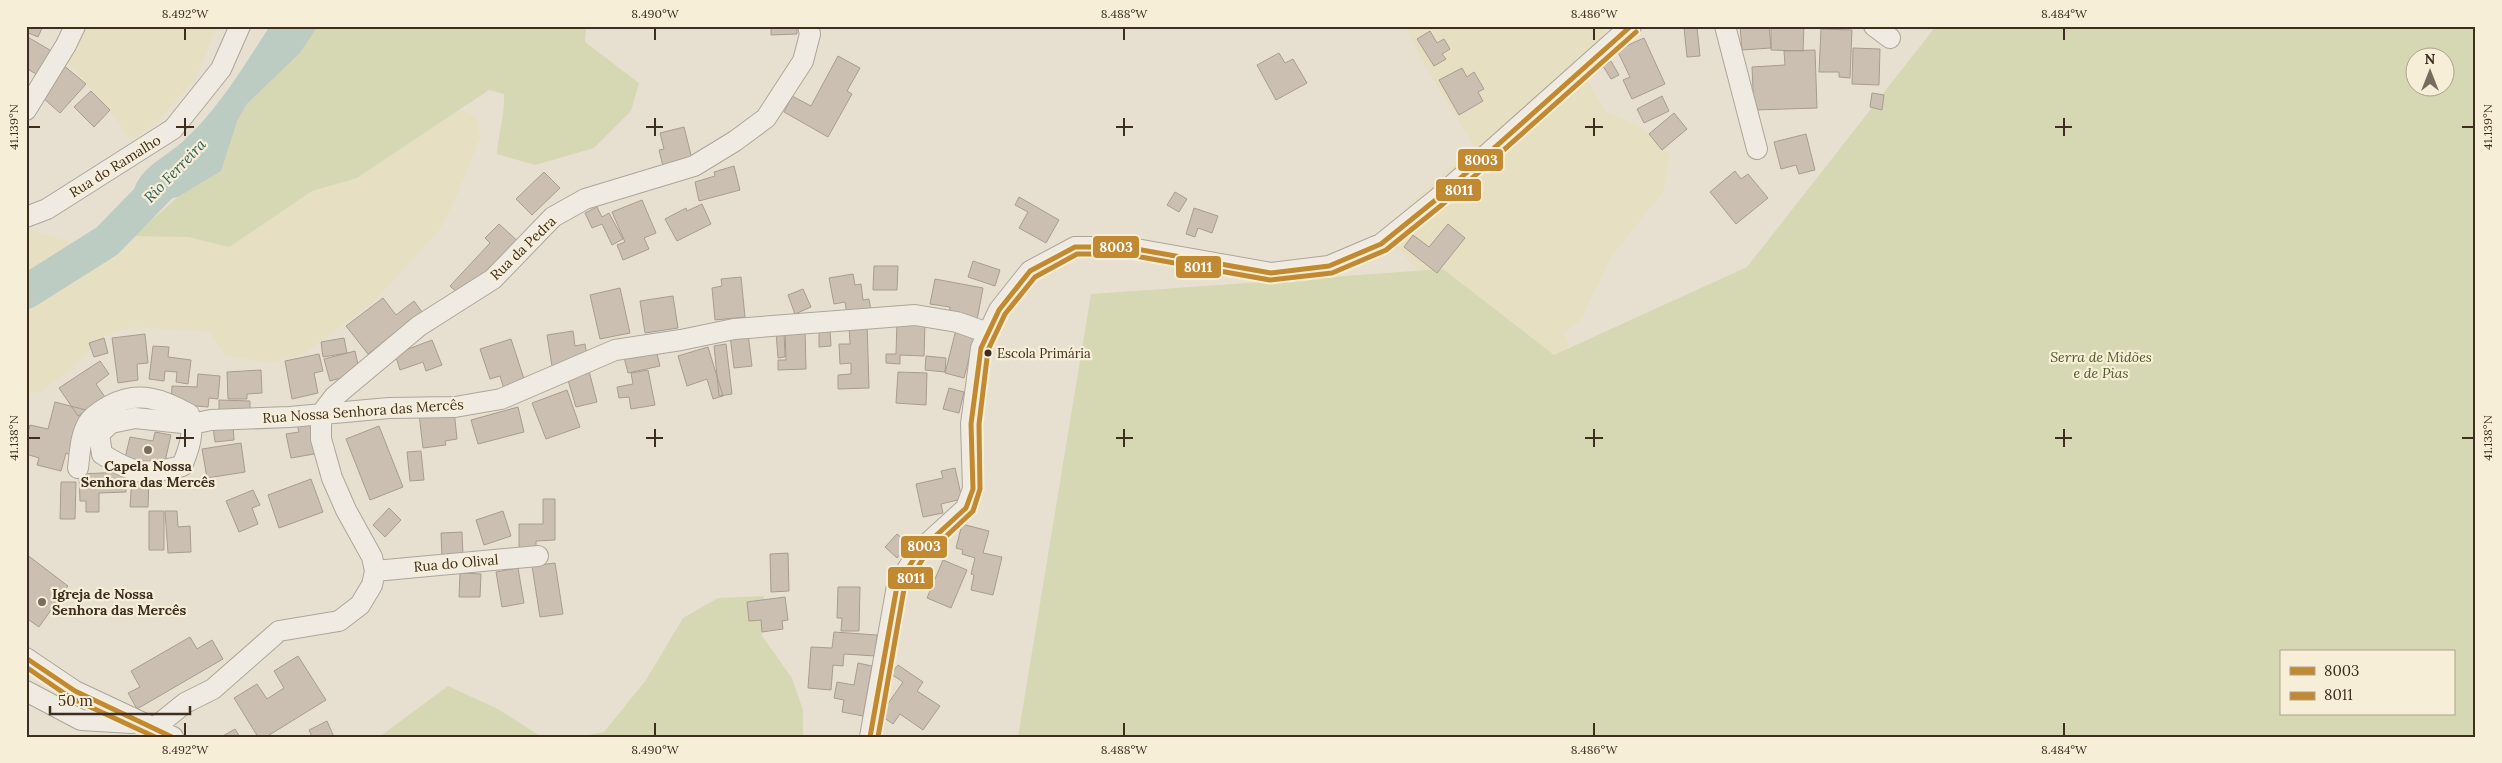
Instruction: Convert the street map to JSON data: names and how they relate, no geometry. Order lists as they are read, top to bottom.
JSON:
{
  "streets": {
    "street": [
      "Rua do Ramalho",
      "Rua da Pedra",
      "Rua Nossa Senhora das Mercês",
      "Rua do Olival"
    ]
  },
  "crossings": [
    ["Rua da Pedra", "Rua Nossa Senhora das Mercês"]
  ],
  "water": ["Rio Ferreira"],
  "parks": ["Serra de Midões e de Pias"],
  "places": ["Escola Primária", "Capela Nossa Senhora das Mercês", "Igreja de Nossa Senhora das Mercês"],
  "lines": ["transit line 8003", "transit line 8011"],
  "legend": ["8003", "8011"],
  "scale_bar": "50 m",
  "north": "top",
  "coordinates": [
    "8.492°W",
    "8.490°W",
    "8.488°W",
    "8.486°W",
    "8.484°W",
    "41.139°N",
    "41.138°N"
  ]
}
